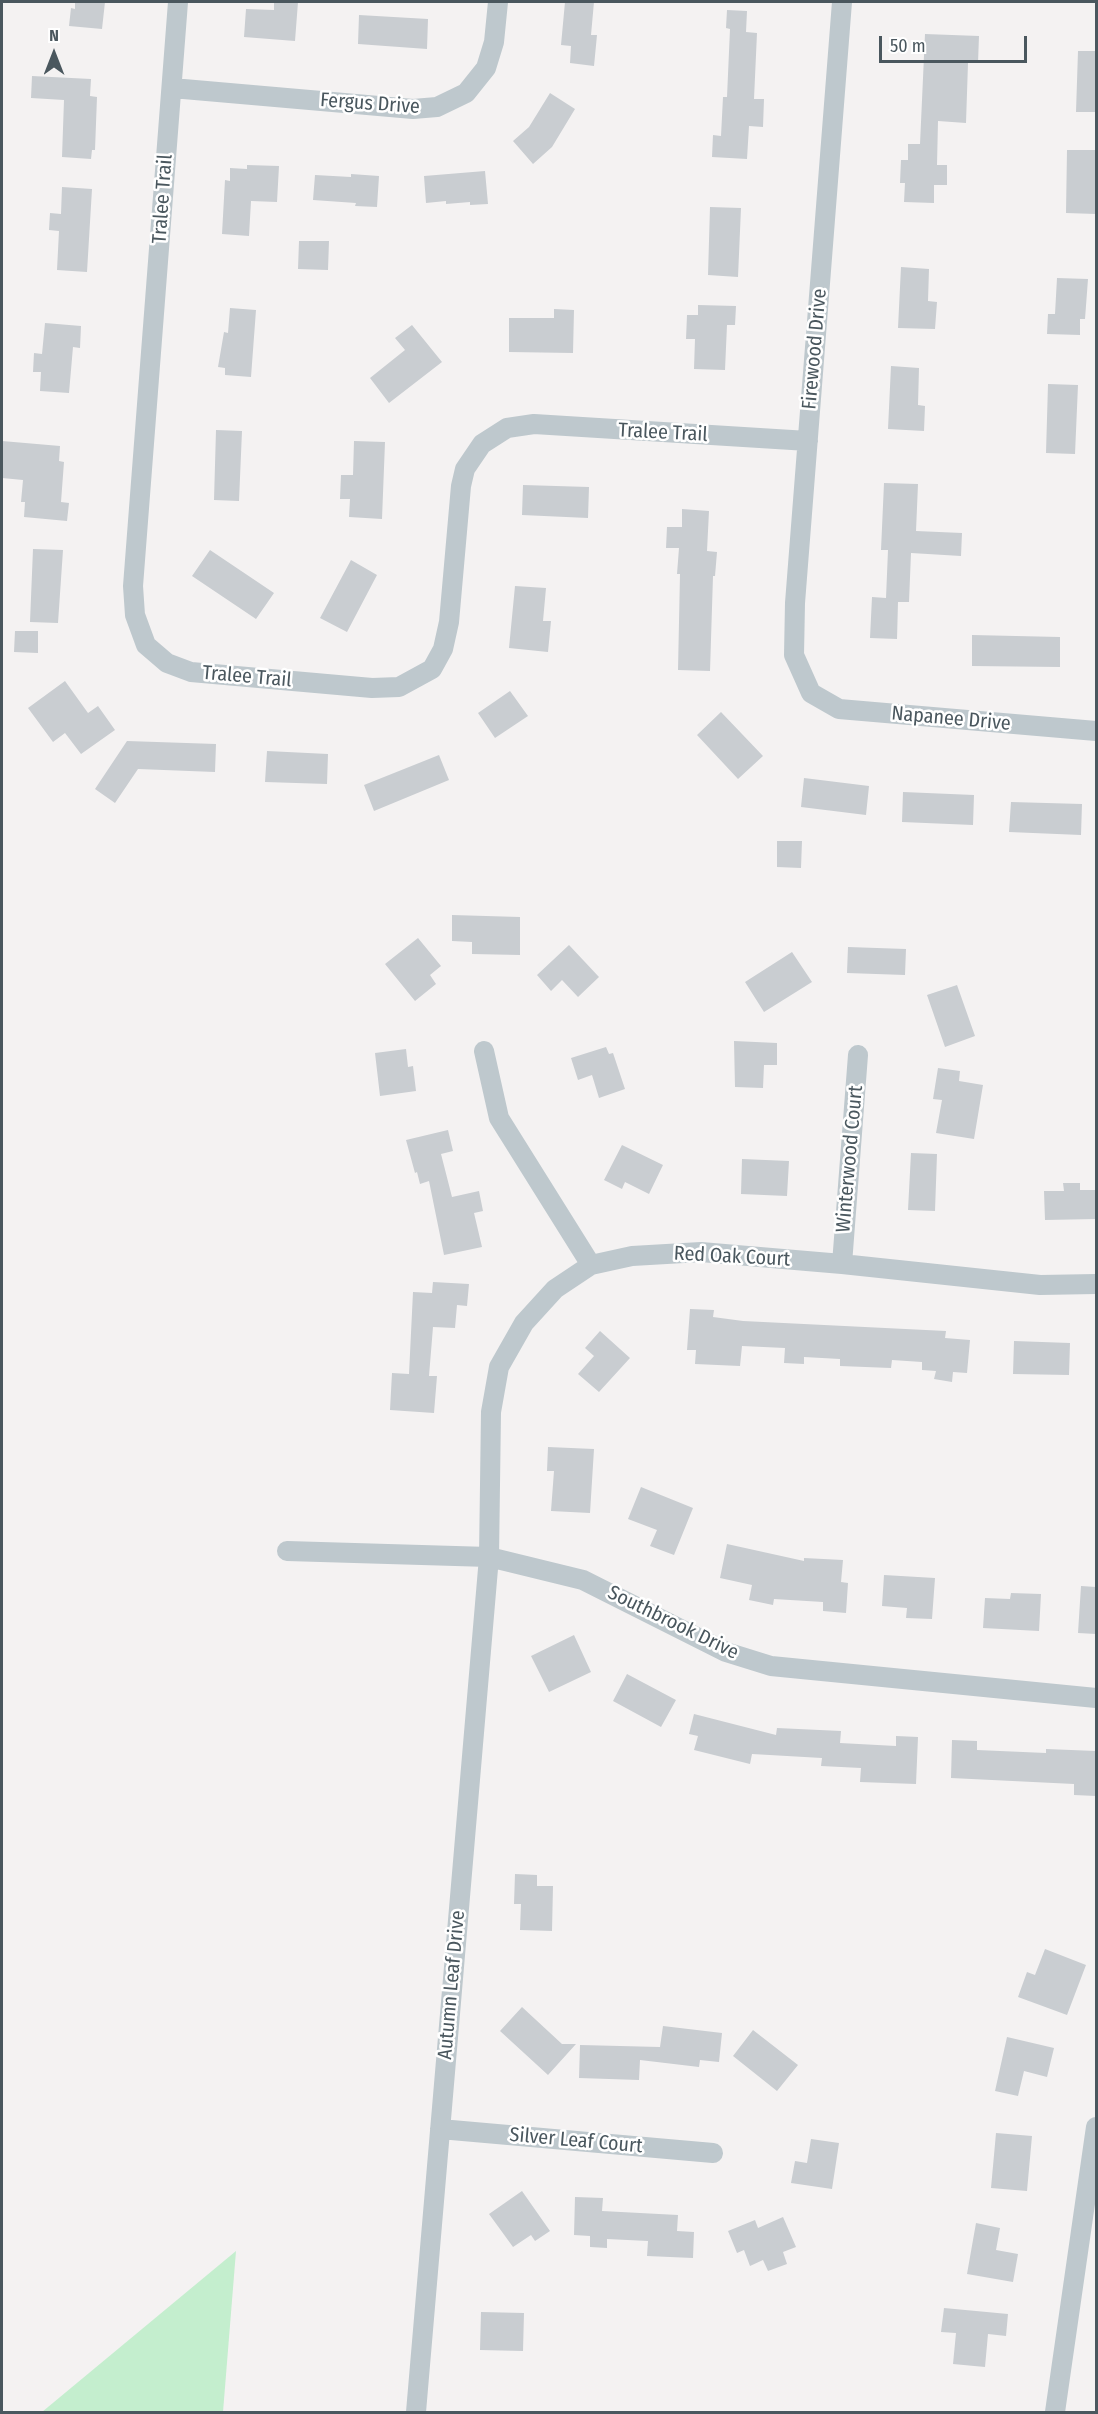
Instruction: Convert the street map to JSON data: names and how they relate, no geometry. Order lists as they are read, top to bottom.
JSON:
{
  "streets": {
    "street": [
      "Fergus Drive",
      "Tralee Trail",
      "Firewood Drive",
      "Napanee Drive",
      "Winterwood Court",
      "Red Oak Court",
      "Southbrook Drive",
      "Autumn Leaf Drive",
      "Silver Leaf Court"
    ]
  },
  "crossings": [
    ["Fergus Drive", "Tralee Trail"],
    ["Tralee Trail", "Firewood Drive"],
    ["Firewood Drive", "Napanee Drive"],
    ["Winterwood Court", "Red Oak Court"],
    ["Red Oak Court", "Southbrook Drive"],
    ["Red Oak Court", "Autumn Leaf Drive"],
    ["Southbrook Drive", "Autumn Leaf Drive"],
    ["Autumn Leaf Drive", "Silver Leaf Court"]
  ],
  "scale_bar": "50 m",
  "north": "top"
}
